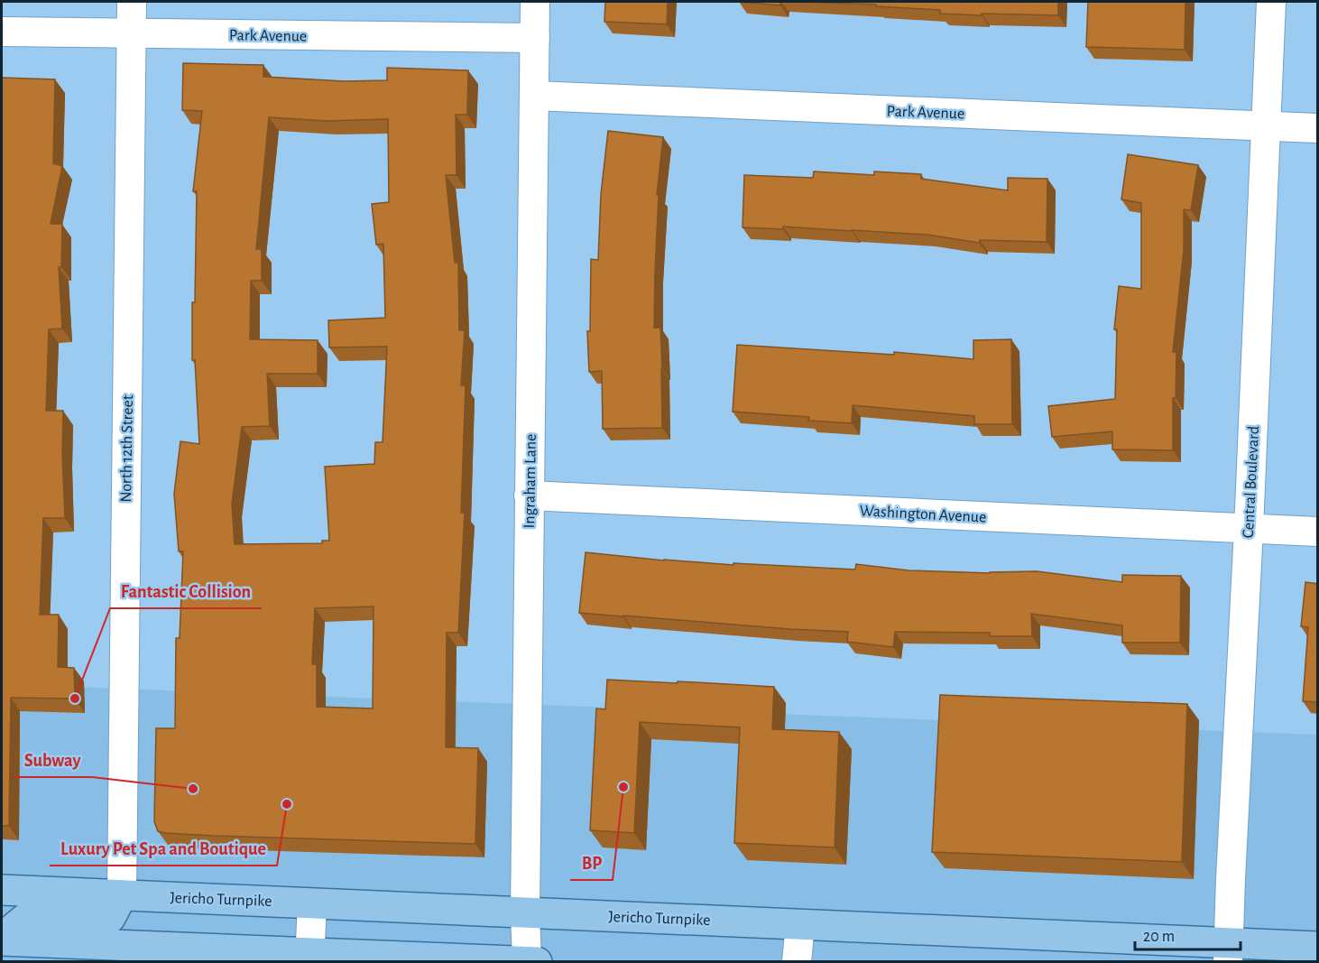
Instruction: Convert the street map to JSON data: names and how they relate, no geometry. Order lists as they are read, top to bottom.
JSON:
{
  "streets": {
    "main road": ["Jericho Turnpike"],
    "street": [
      "Park Avenue",
      "North 12th Street",
      "Ingraham Lane",
      "Central Boulevard",
      "Washington Avenue"
    ]
  },
  "crossings": [
    ["Park Avenue", "North 12th Street"],
    ["Park Avenue", "Ingraham Lane"],
    ["Park Avenue", "Central Boulevard"],
    ["North 12th Street", "Jericho Turnpike"],
    ["Ingraham Lane", "Washington Avenue"],
    ["Ingraham Lane", "Jericho Turnpike"],
    ["Central Boulevard", "Washington Avenue"],
    ["Central Boulevard", "Jericho Turnpike"]
  ],
  "places": [
    "Fantastic Collision",
    "BP",
    "Subway",
    "Luxury Pet Spa and Boutique"
  ],
  "scale_bar": "20 m"
}
